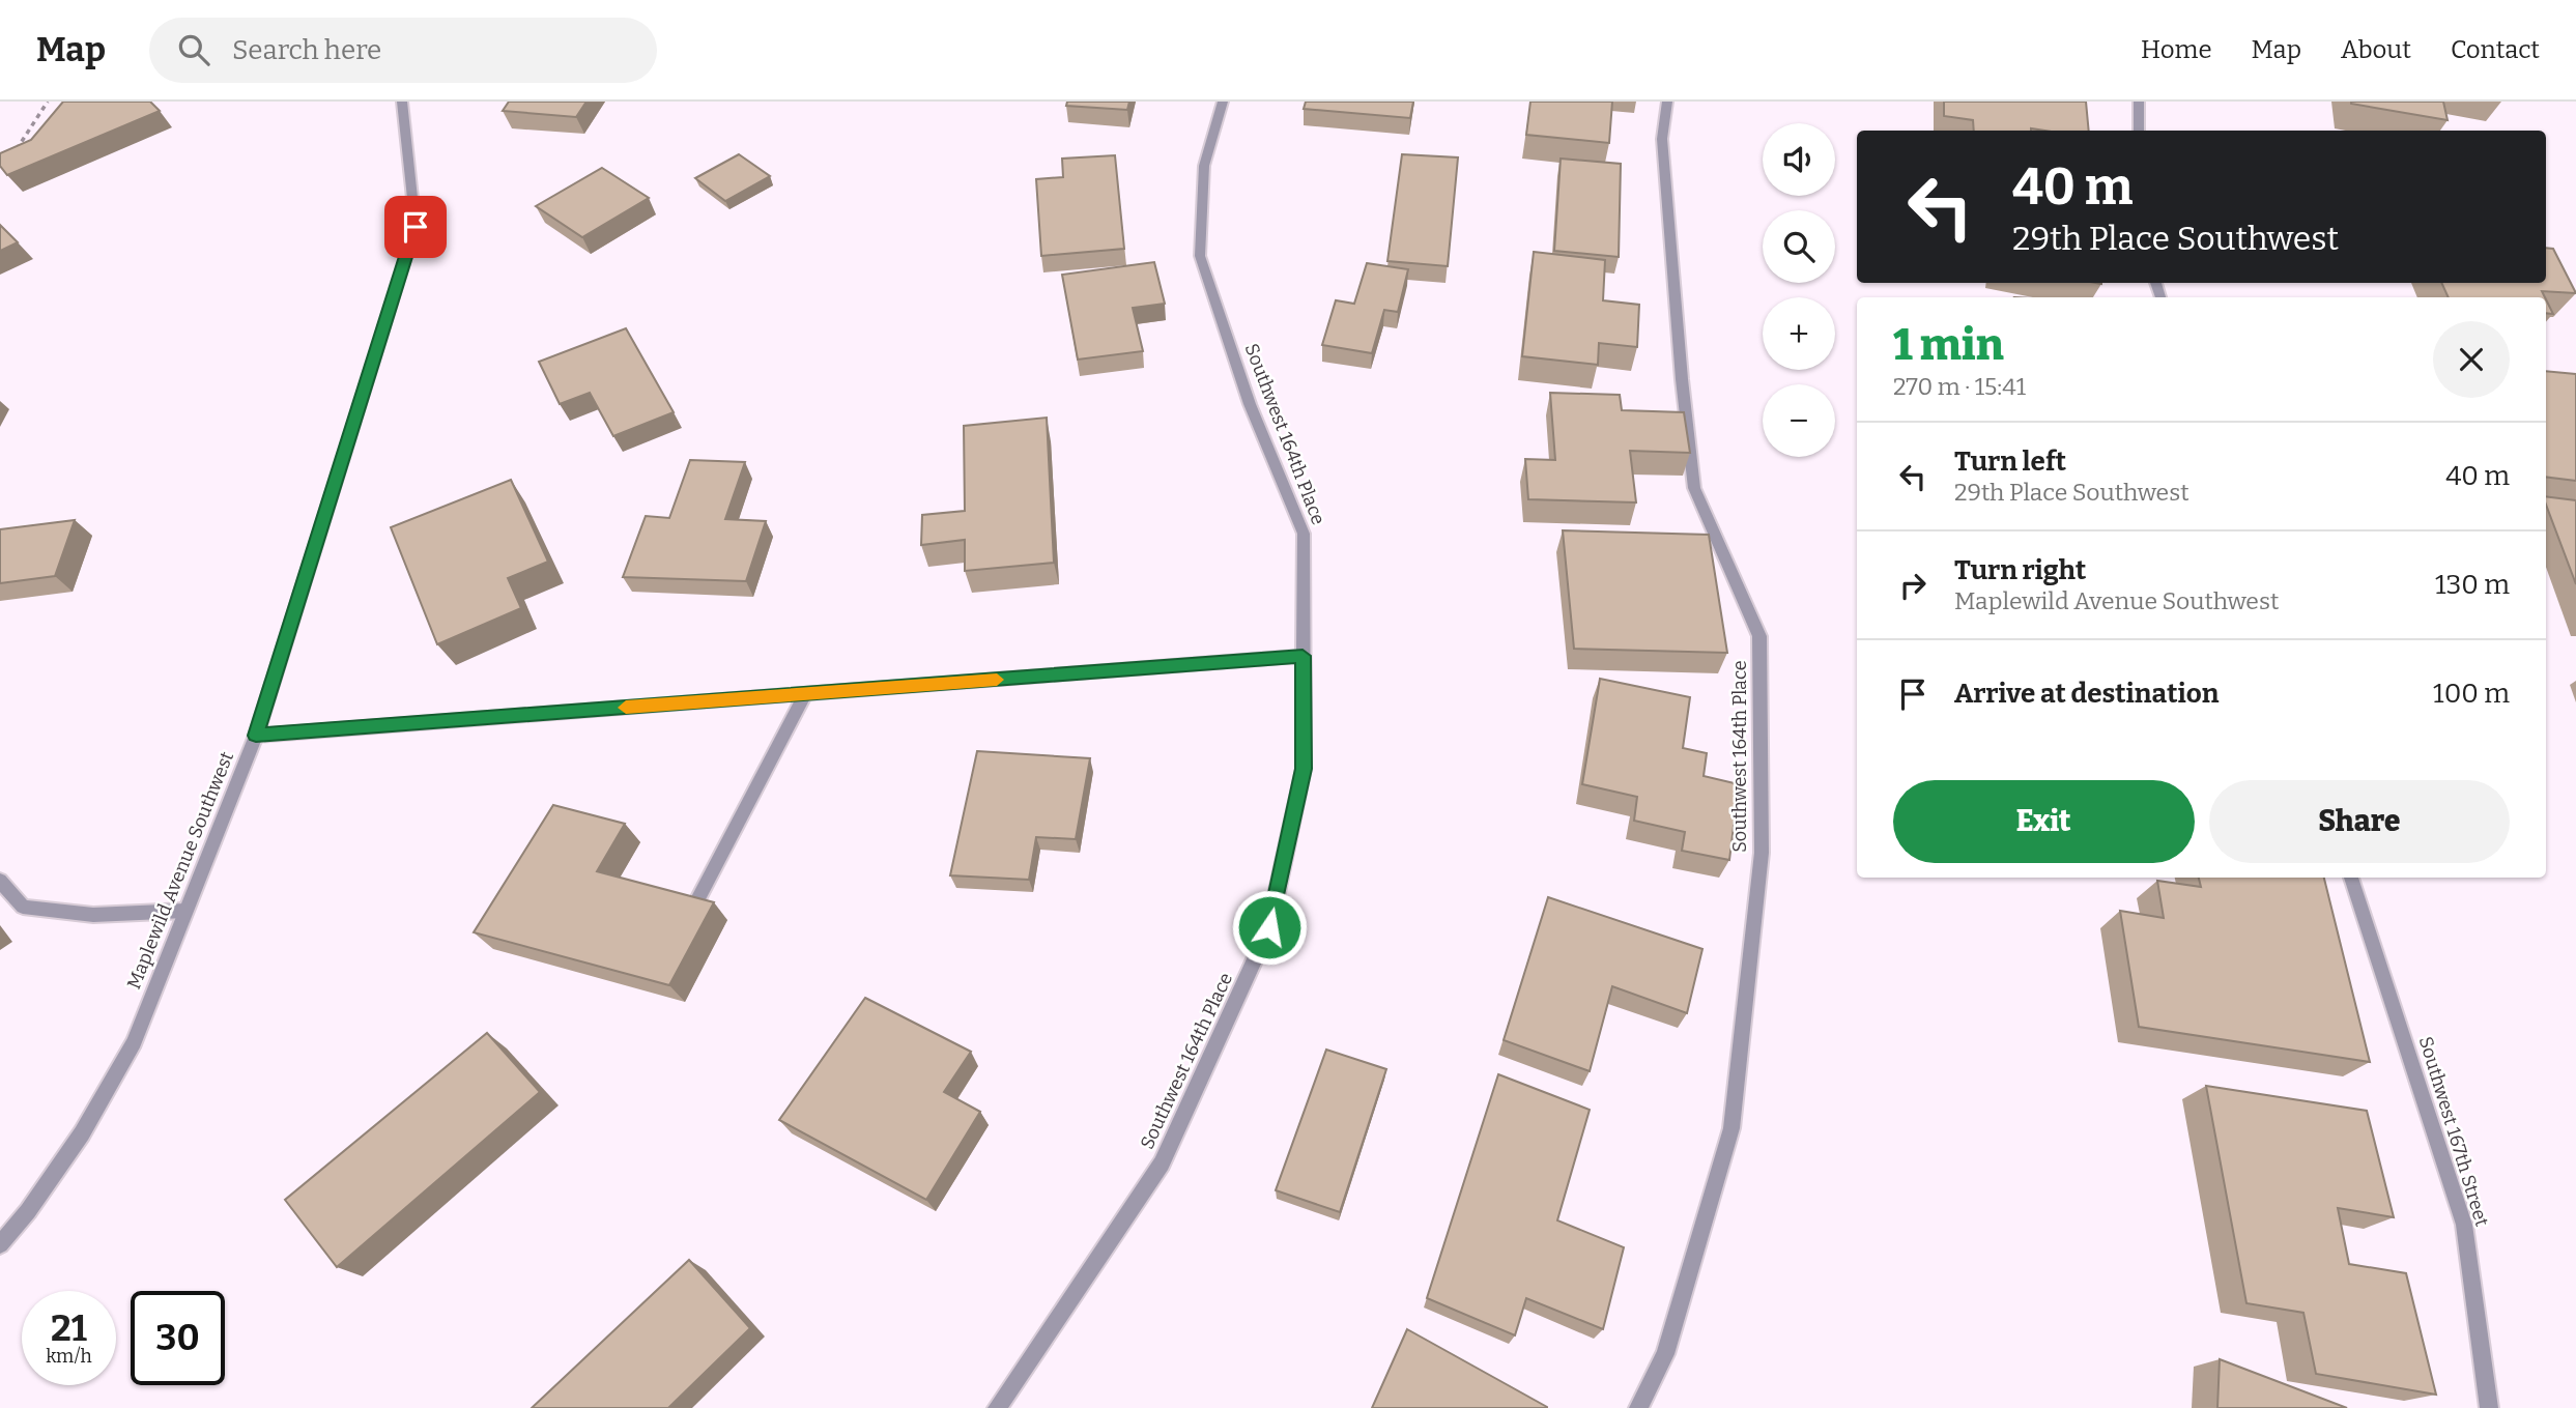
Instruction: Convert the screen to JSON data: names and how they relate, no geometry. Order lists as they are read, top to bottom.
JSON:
{
  "streets": {
    "street": ["Southwest 164th Place", "Maplewild Avenue Southwest", "Southwest 167th Street"]
  },
  "page": {
    "header": "Map",
    "search": "Search here",
    "nav": [
      "Home",
      "Map",
      "About",
      "Contact"
    ],
    "map_buttons": ["+", "−"],
    "turn": ["40 m", "29th Place Southwest"],
    "heading": ["1 min", "270 m · 15:41"],
    "list": [
      {
        "name": "Turn left",
        "note": "29th Place Southwest",
        "value": "40 m"
      },
      {
        "name": "Turn right",
        "note": "Maplewild Avenue Southwest",
        "value": "130 m"
      },
      {
        "name": "Arrive at destination",
        "value": "100 m"
      }
    ],
    "buttons": ["Exit", "Share"],
    "speed": "21 km/h",
    "limit": "30"
  }
}
